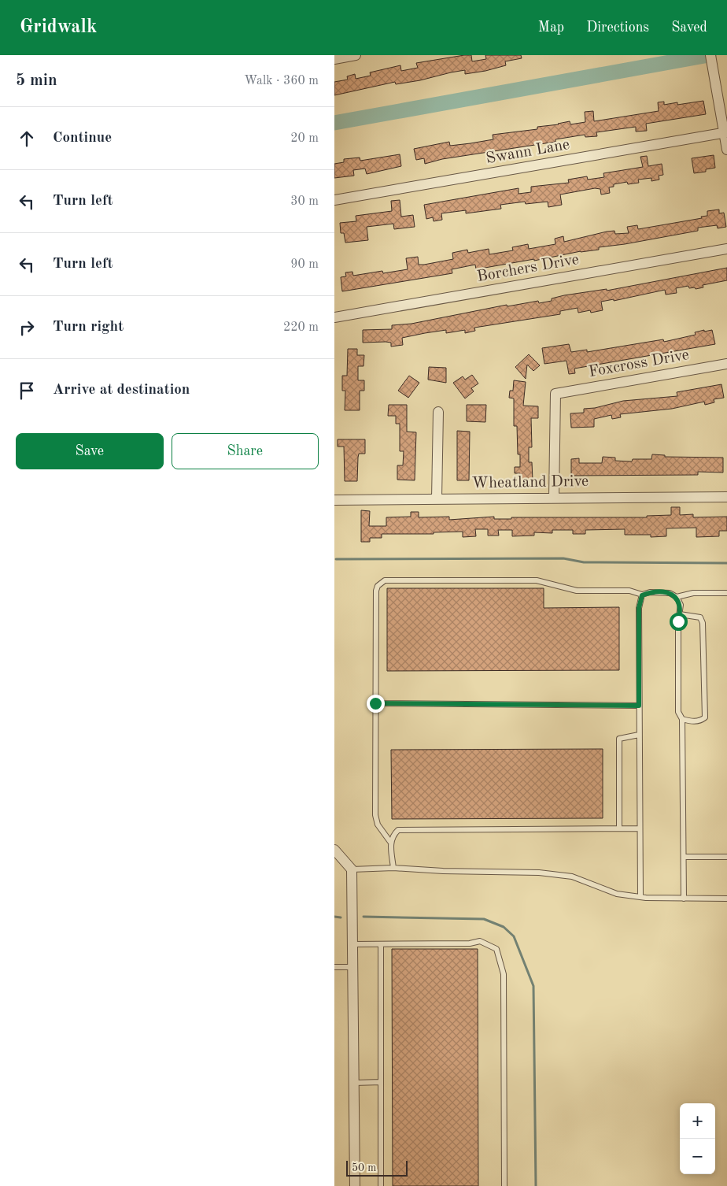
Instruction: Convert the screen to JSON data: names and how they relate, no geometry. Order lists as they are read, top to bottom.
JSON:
{
  "streets": {
    "street": [
      "Swann Lane",
      "Borchers Drive",
      "Foxcross Drive",
      "Wheatland Drive"
    ]
  },
  "crossings": [
    ["Foxcross Drive", "Wheatland Drive"]
  ],
  "scale_bar": "50 m",
  "page": {
    "header": "Gridwalk",
    "nav": ["Map", "Directions", "Saved"],
    "heading": ["5 min", "Walk · 360 m"],
    "list": [
      ["Continue", "20 m"],
      ["Turn left", "30 m"],
      ["Turn left", "90 m"],
      ["Turn right", "220 m"],
      "Arrive at destination"
    ],
    "buttons": ["Save", "Share"],
    "map_buttons": ["+", "−"],
    "scale": "50 m"
  }
}
